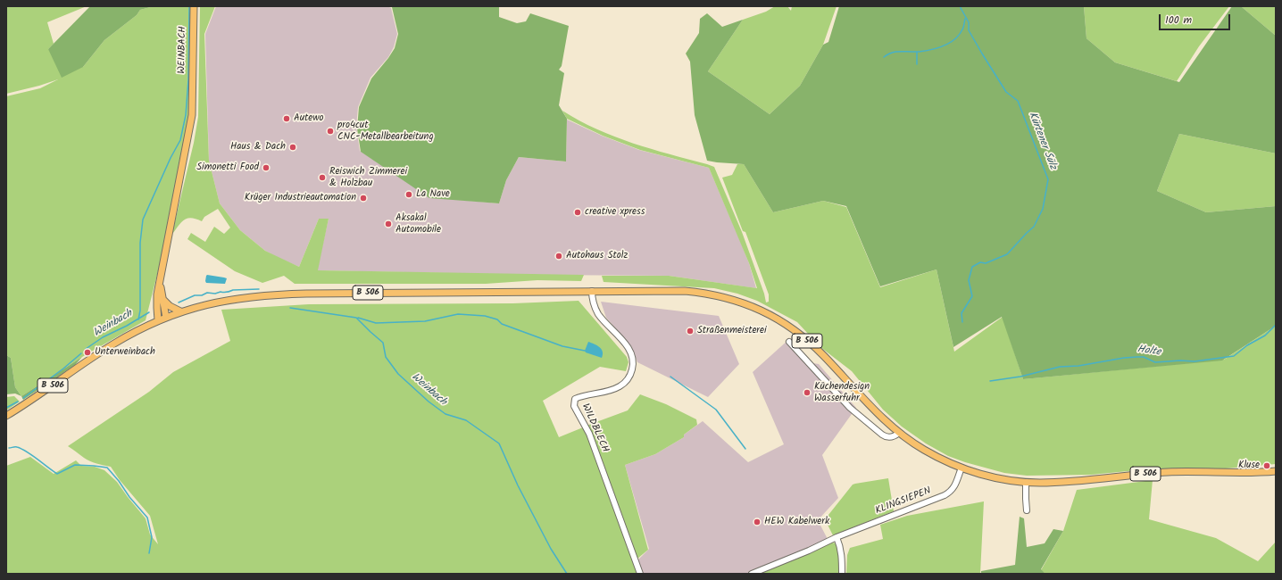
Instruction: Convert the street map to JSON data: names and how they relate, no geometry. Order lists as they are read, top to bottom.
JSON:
{
  "streets": {
    "main road": ["WEINBACH", "B 506"],
    "street": ["WILDBLECH", "KLINGSIEPEN"]
  },
  "crossings": [
    ["WEINBACH", "B 506"],
    ["B 506", "WILDBLECH"],
    ["B 506", "KLINGSIEPEN"]
  ],
  "water": ["Kürtener Sülz", "Weinbach", "Holte"],
  "places": [
    "Autewo",
    "pro4cut CNC-Metallbearbeitung",
    "Haus & Dach",
    "Simonetti Food",
    "Reiswich Zimmerei & Holzbau",
    "La Nave",
    "Krüger Industrieautomation",
    "creative xpress",
    "Aksakal Automobile",
    "Autohaus Stolz",
    "Straßenmeisterei",
    "Unterweinbach",
    "Küchendesign Wasserfuhr",
    "Kluse",
    "HEW Kabelwerk"
  ],
  "scale_bar": "100 m"
}
